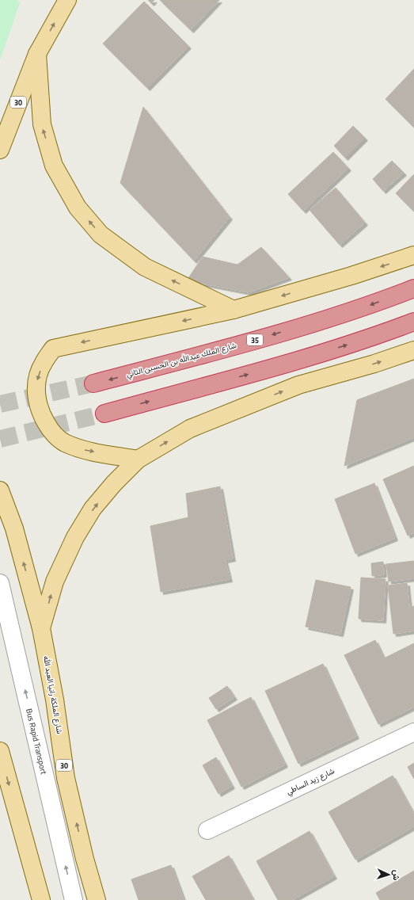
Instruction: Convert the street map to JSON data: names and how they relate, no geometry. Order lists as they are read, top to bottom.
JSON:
{
  "streets": {
    "highway": ["35", "شارع الملك عبدالله بن الحسين الثاني"],
    "main road": ["30", "شارع الملكة رانيا العبد الله"],
    "street": ["Bus Rapid Transport", "شارع زيد الساطي"]
  },
  "one_way": ["Bus Rapid Transport"],
  "north": "right"
}
